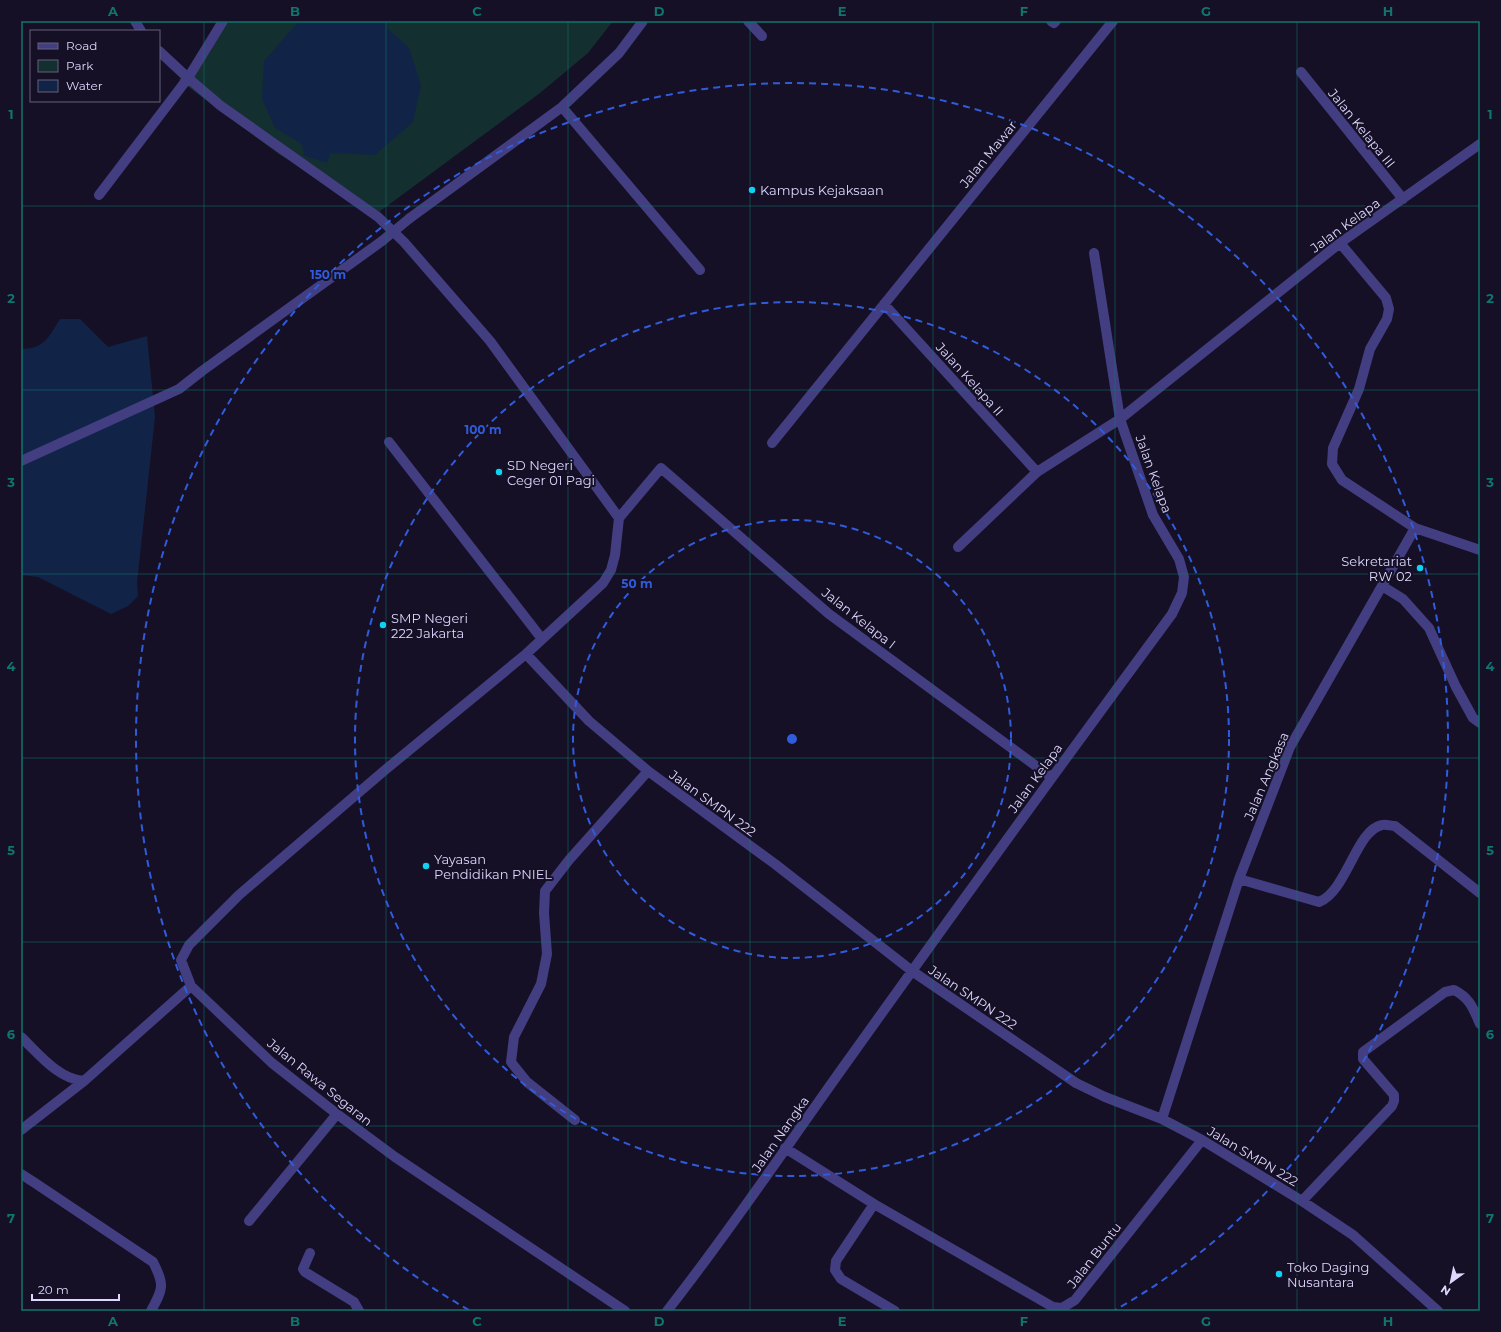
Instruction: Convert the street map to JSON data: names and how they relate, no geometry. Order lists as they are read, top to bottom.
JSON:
{
  "streets": {
    "street": [
      "Jalan Kelapa III",
      "Jalan Mawar",
      "Jalan Kelapa",
      "Jalan Kelapa II",
      "Jalan Kelapa I",
      "Jalan Angkasa",
      "Jalan SMPN 222",
      "Jalan Rawa Segaran",
      "Jalan Nangka",
      "Jalan Buntu"
    ]
  },
  "crossings": [
    ["Jalan Kelapa III", "Jalan Kelapa"],
    ["Jalan Mawar", "Jalan Kelapa II"],
    ["Jalan Kelapa", "Jalan Kelapa I"],
    ["Jalan Kelapa", "Jalan SMPN 222"],
    ["Jalan Kelapa", "Jalan Nangka"],
    ["Jalan Angkasa", "Jalan SMPN 222"],
    ["Jalan SMPN 222", "Jalan Nangka"],
    ["Jalan SMPN 222", "Jalan Buntu"],
    ["Jalan Nangka", "Jalan Buntu"]
  ],
  "places": [
    "Kampus Kejaksaan",
    "SD Negeri Ceger 01 Pagi",
    "Sekretariat RW 02",
    "SMP Negeri 222 Jakarta",
    "Yayasan Pendidikan PNIEL",
    "Toko Daging Nusantara"
  ],
  "legend": ["Road", "Park", "Water"],
  "scale_bar": "20 m",
  "north": "bottom left",
  "grid": {
    "columns": [
      "A",
      "B",
      "C",
      "D",
      "E",
      "F",
      "G",
      "H"
    ],
    "rows": [
      "1",
      "2",
      "3",
      "4",
      "5",
      "6",
      "7"
    ]
  },
  "rings": ["150 m", "100 m", "50 m"]
}
